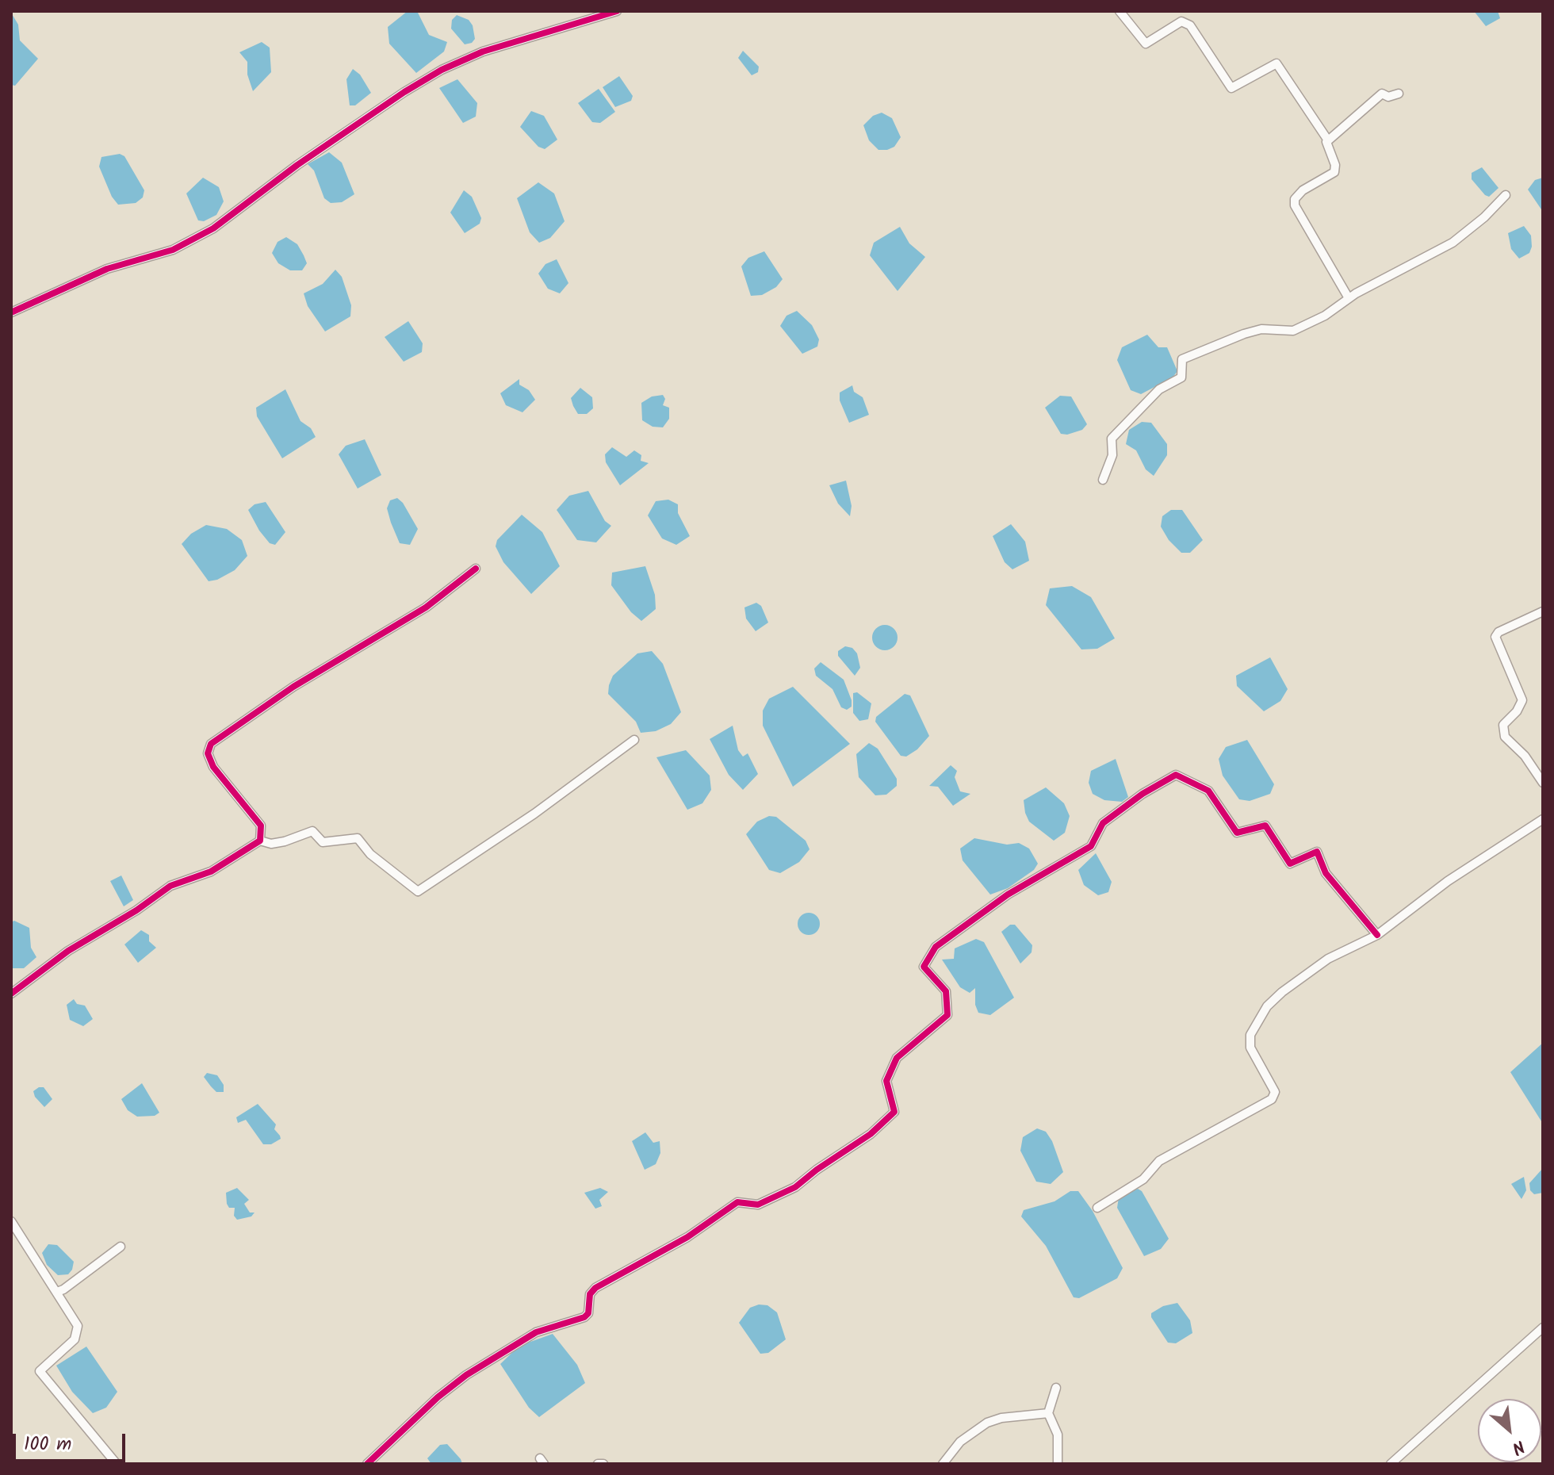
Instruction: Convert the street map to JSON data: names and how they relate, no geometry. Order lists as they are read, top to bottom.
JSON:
{
  "scale_bar": "100 m",
  "north": "bottom right"
}
